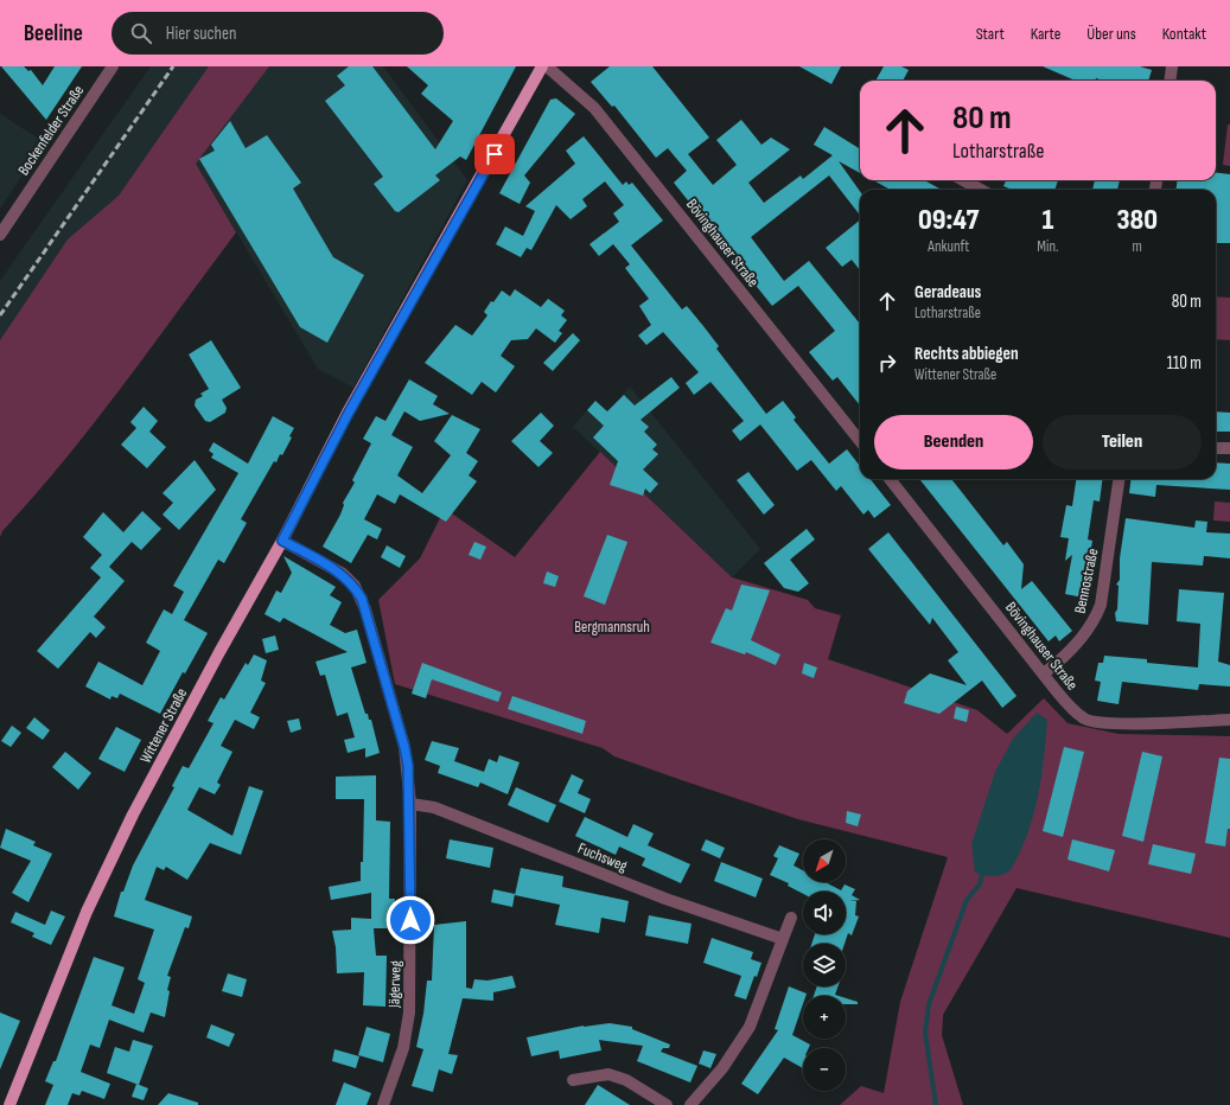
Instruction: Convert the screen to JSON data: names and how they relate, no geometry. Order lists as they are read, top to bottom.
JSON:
{
  "streets": {
    "main road": ["Wittener Straße"],
    "street": [
      "Bockenfelder Straße",
      "Bövinghauser Straße",
      "Bennostraße",
      "Fuchsweg",
      "Jägerweg"
    ]
  },
  "crossings": [
    ["Bövinghauser Straße", "Bennostraße"],
    ["Wittener Straße", "Jägerweg"],
    ["Fuchsweg", "Jägerweg"]
  ],
  "parks": ["Bergmannsruh"],
  "north": "bottom left",
  "page": {
    "header": "Beeline",
    "search": "Hier suchen",
    "nav": [
      "Start",
      "Karte",
      "Über uns",
      "Kontakt"
    ],
    "turn": ["80 m", "Lotharstraße"],
    "eta": [
      "09:47",
      "Ankunft",
      "1",
      "Min.",
      "380",
      "m"
    ],
    "list": [
      {
        "name": "Geradeaus",
        "note": "Lotharstraße",
        "value": "80 m"
      },
      {
        "name": "Rechts abbiegen",
        "note": "Wittener Straße",
        "value": "110 m"
      }
    ],
    "buttons": ["Beenden", "Teilen"],
    "map_buttons": ["+", "−"]
  }
}
